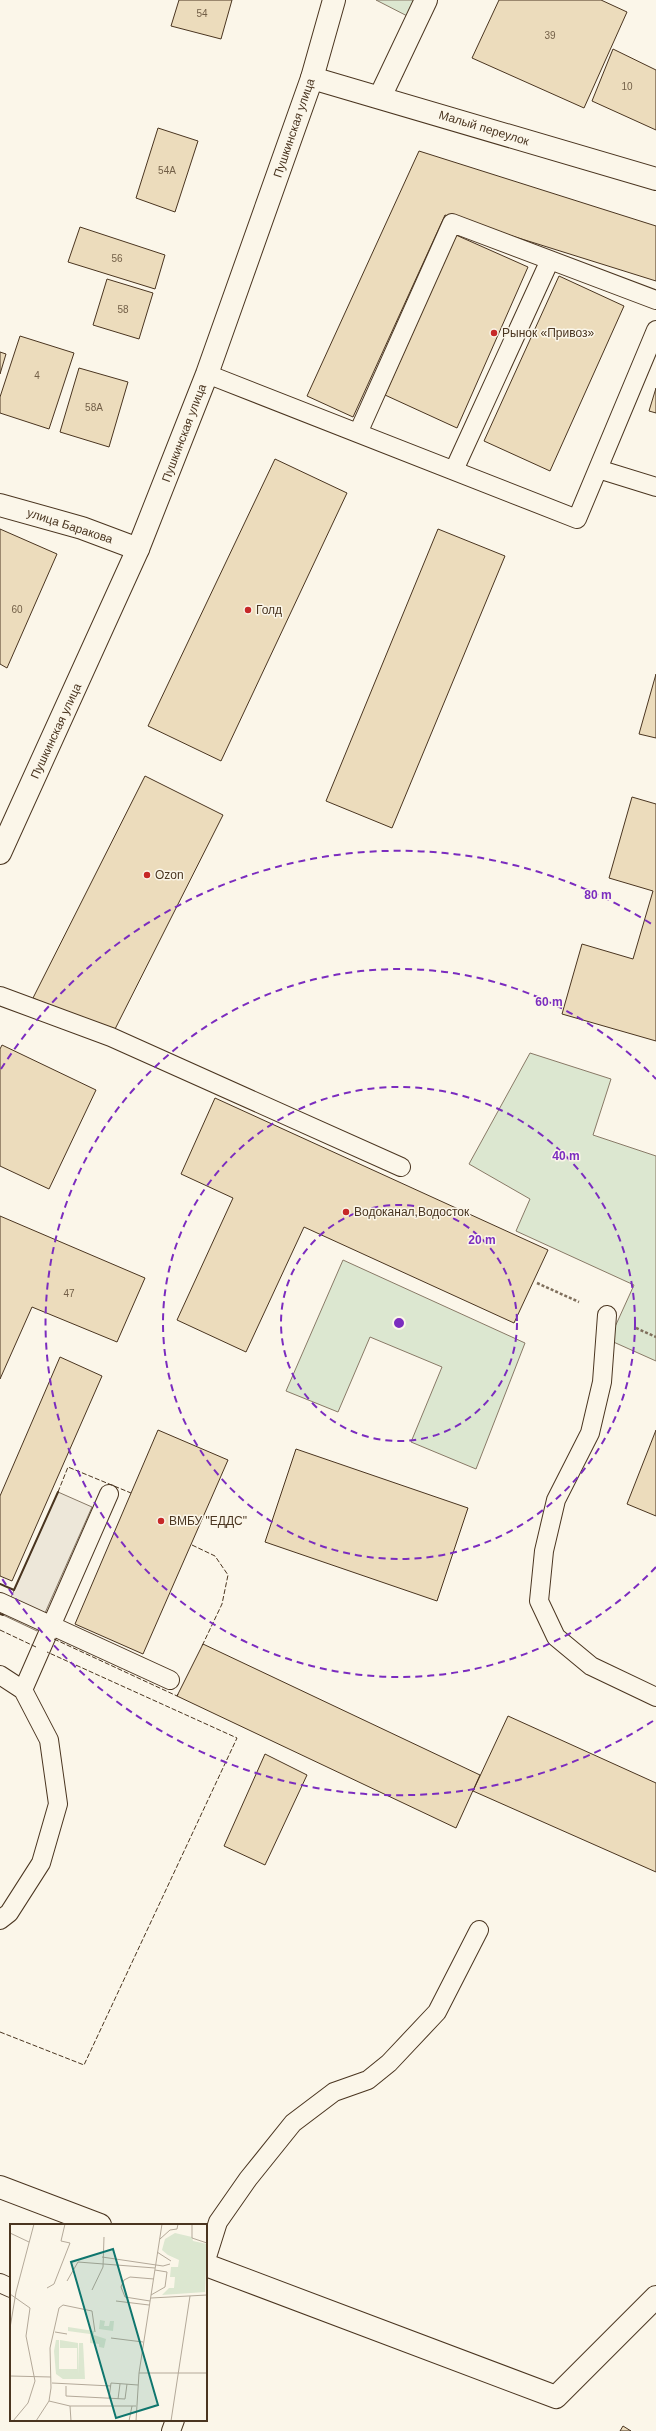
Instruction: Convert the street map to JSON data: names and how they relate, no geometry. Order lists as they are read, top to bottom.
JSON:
{
  "streets": {
    "street": ["Пушкинская улица", "Малый переулок", "улица Баракова"]
  },
  "crossings": [
    ["Пушкинская улица", "Малый переулок"],
    ["Пушкинская улица", "улица Баракова"]
  ],
  "places": [
    "Рынок «Привоз»",
    "Голд",
    "Ozon",
    "Водоканал,Водосток",
    "ВМБУ \"ЕДДС\""
  ],
  "house_numbers": [
    "54",
    "39",
    "10",
    "54А",
    "56",
    "58",
    "4",
    "58А",
    "60",
    "47"
  ],
  "rings": [
    "80 m",
    "60 m",
    "40 m",
    "20 m"
  ]
}
